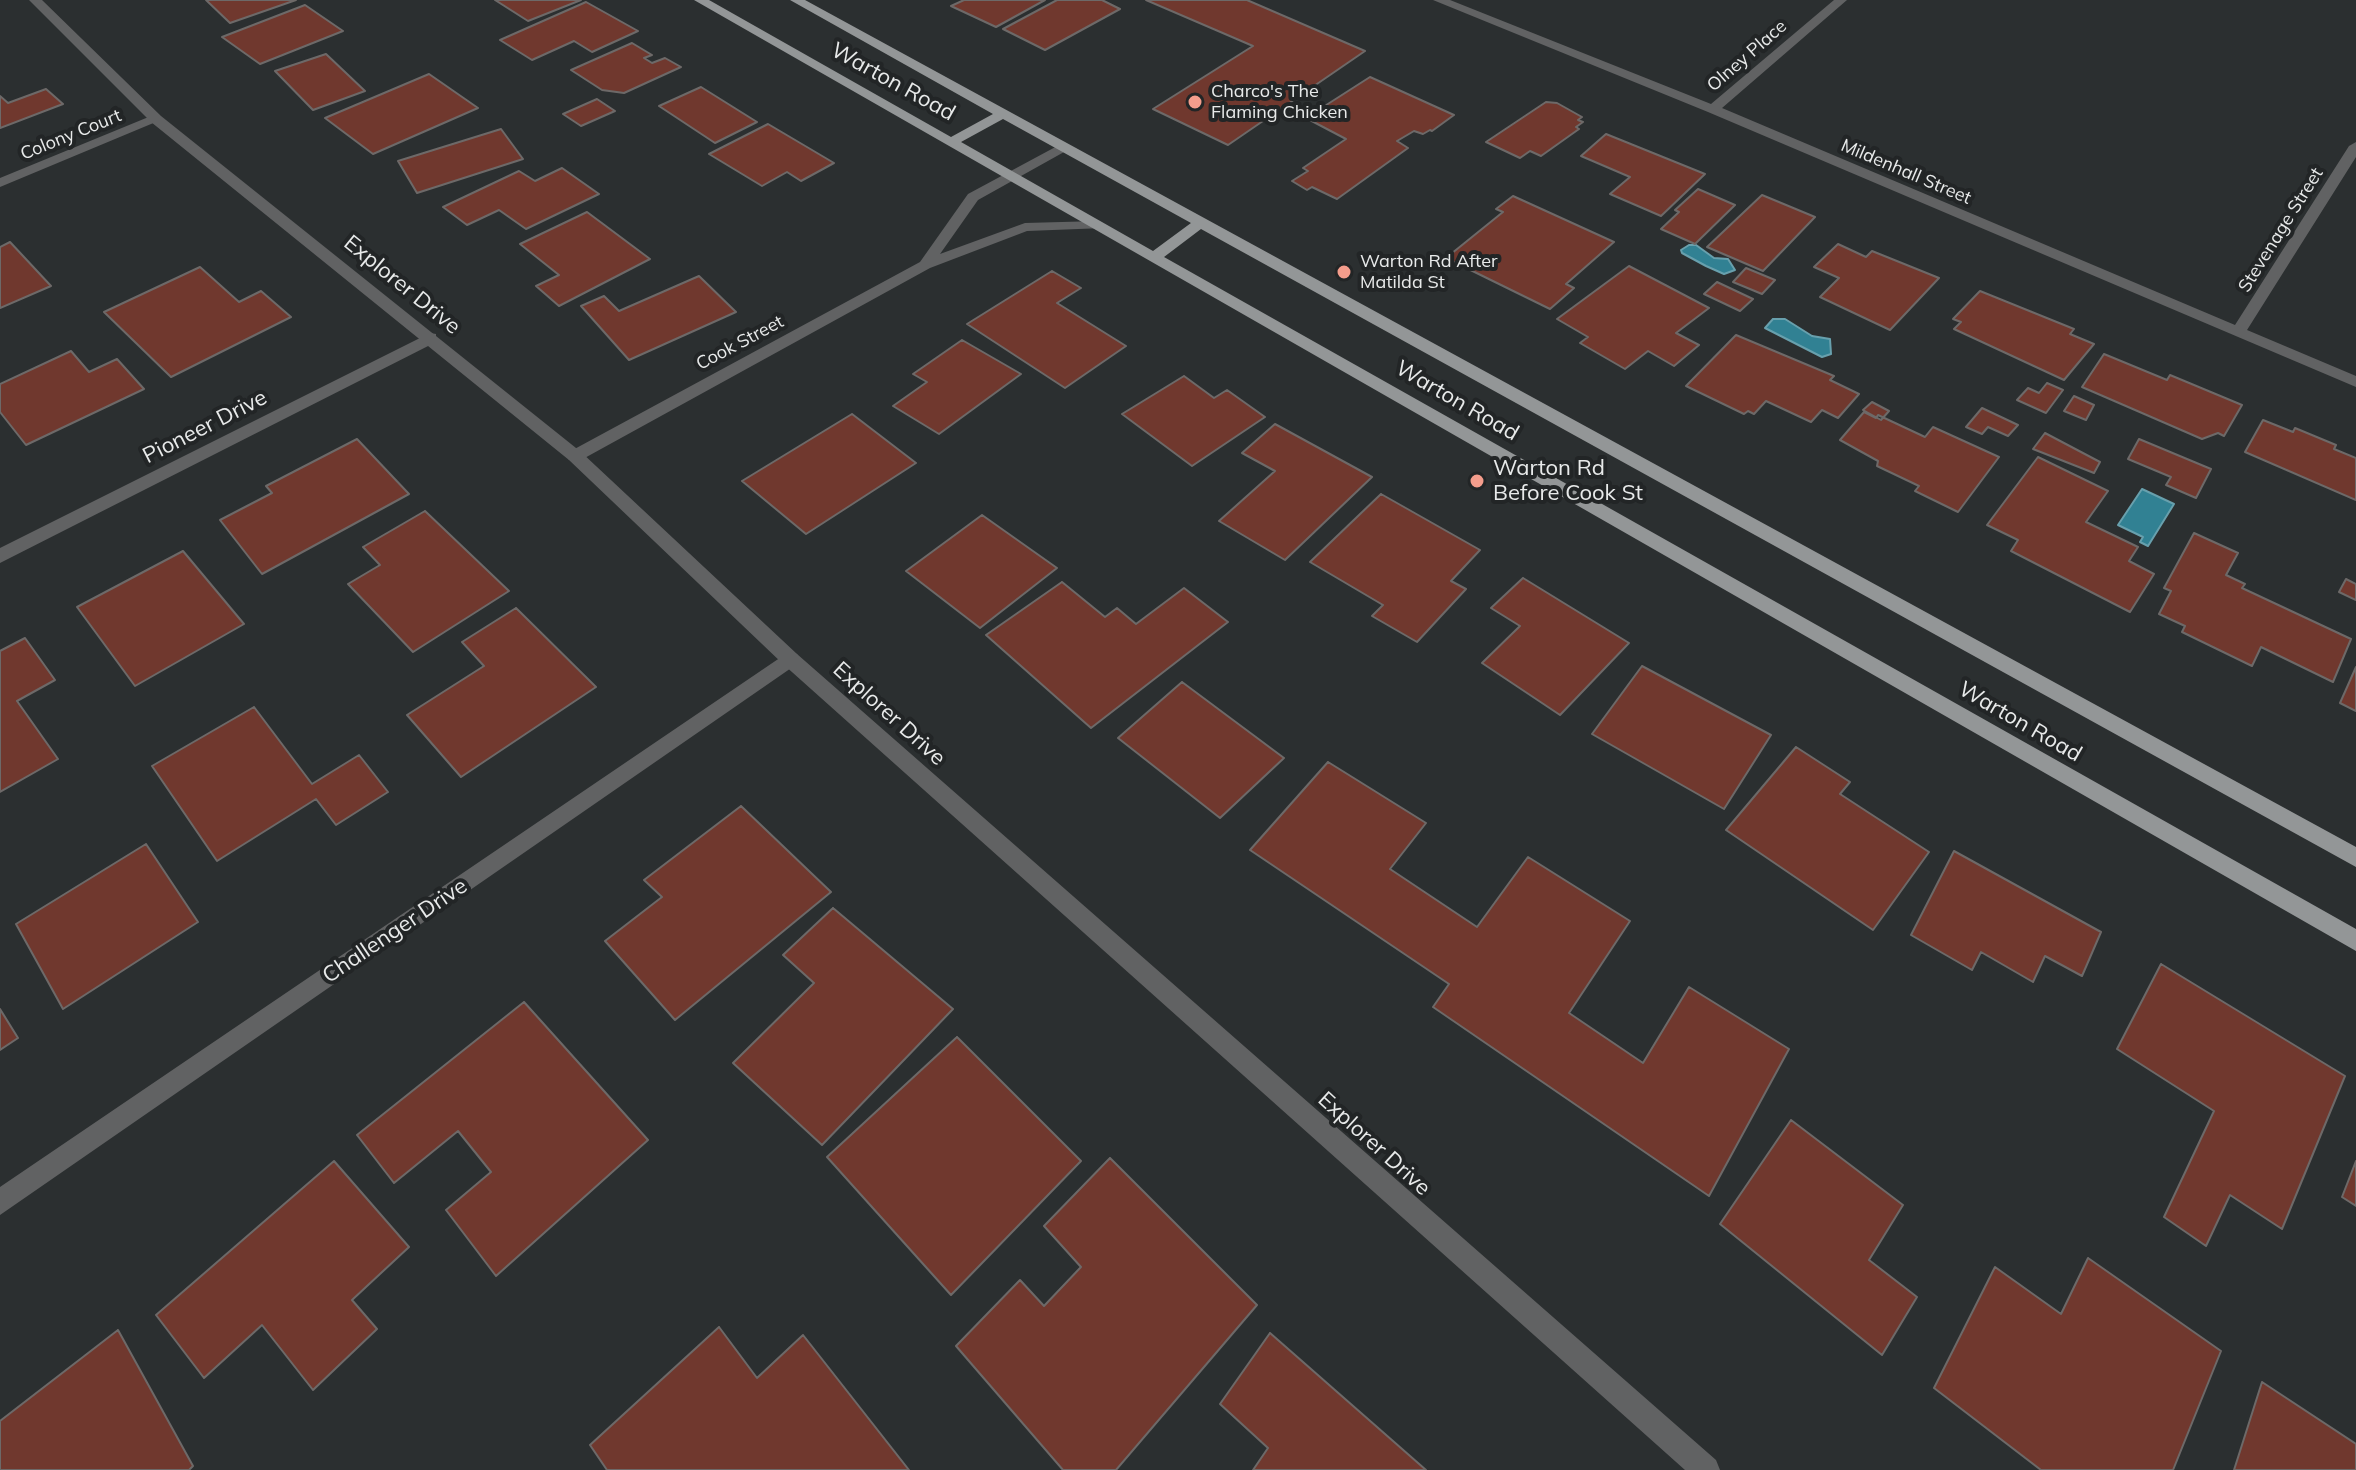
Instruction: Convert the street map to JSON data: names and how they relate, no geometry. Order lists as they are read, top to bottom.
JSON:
{
  "streets": {
    "main road": ["Warton Road"],
    "street": [
      "Olney Place",
      "Colony Court",
      "Mildenhall Street",
      "Stevenage Street",
      "Explorer Drive",
      "Cook Street",
      "Pioneer Drive",
      "Challenger Drive"
    ]
  },
  "crossings": [
    ["Olney Place", "Mildenhall Street"],
    ["Warton Road", "Cook Street"],
    ["Colony Court", "Explorer Drive"],
    ["Mildenhall Street", "Stevenage Street"],
    ["Explorer Drive", "Cook Street"],
    ["Explorer Drive", "Pioneer Drive"],
    ["Explorer Drive", "Challenger Drive"]
  ],
  "places": ["Charco's The Flaming Chicken", "Warton Rd After Matilda St", "Warton Rd Before Cook St"]
}
